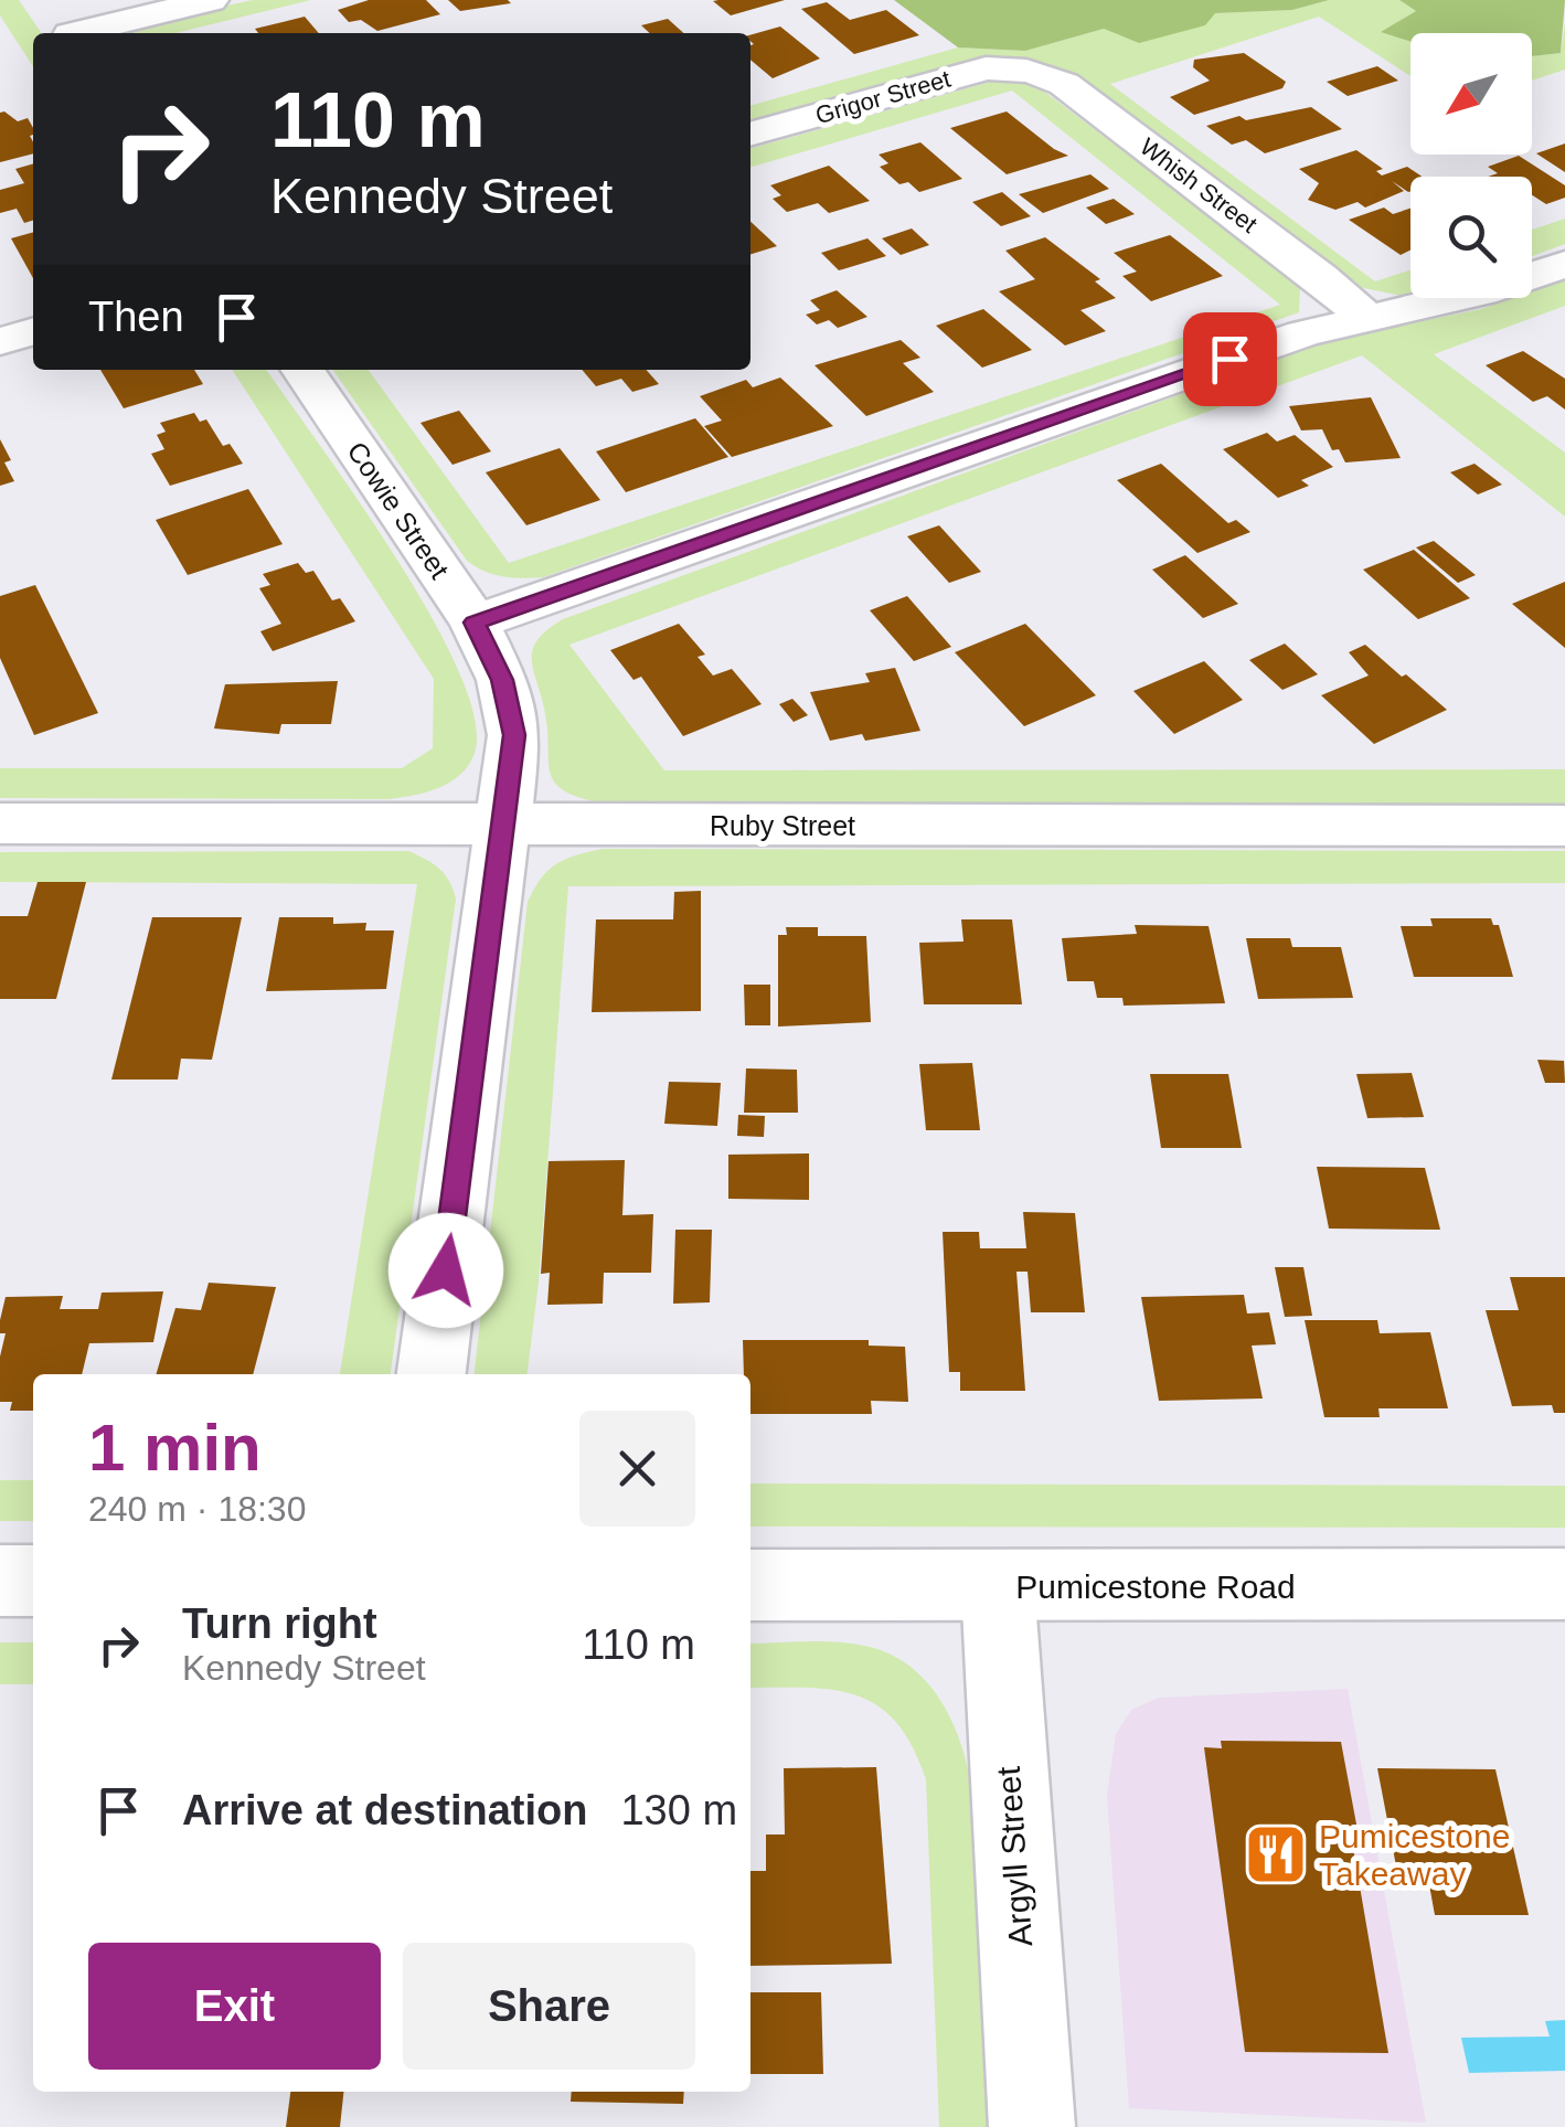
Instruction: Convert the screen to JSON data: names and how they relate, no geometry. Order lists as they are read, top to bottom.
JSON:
{
  "streets": {
    "street": [
      "Grigor Street",
      "Whish Street",
      "Cowie Street",
      "Ruby Street",
      "Pumicestone Road",
      "Argyll Street"
    ]
  },
  "crossings": [
    ["Grigor Street", "Whish Street"],
    ["Cowie Street", "Ruby Street"],
    ["Pumicestone Road", "Argyll Street"]
  ],
  "places": {
    "restaurant": ["Pumicestone Takeaway"]
  },
  "north": "bottom left",
  "page": {
    "turn": ["110 m", "Kennedy Street"],
    "then": "Then",
    "heading": ["1 min", "240 m · 18:30"],
    "list": [
      {
        "name": "Turn right",
        "note": "Kennedy Street",
        "value": "110 m"
      },
      {
        "name": "Arrive at destination",
        "value": "130 m"
      }
    ],
    "buttons": ["Exit", "Share"]
  }
}
